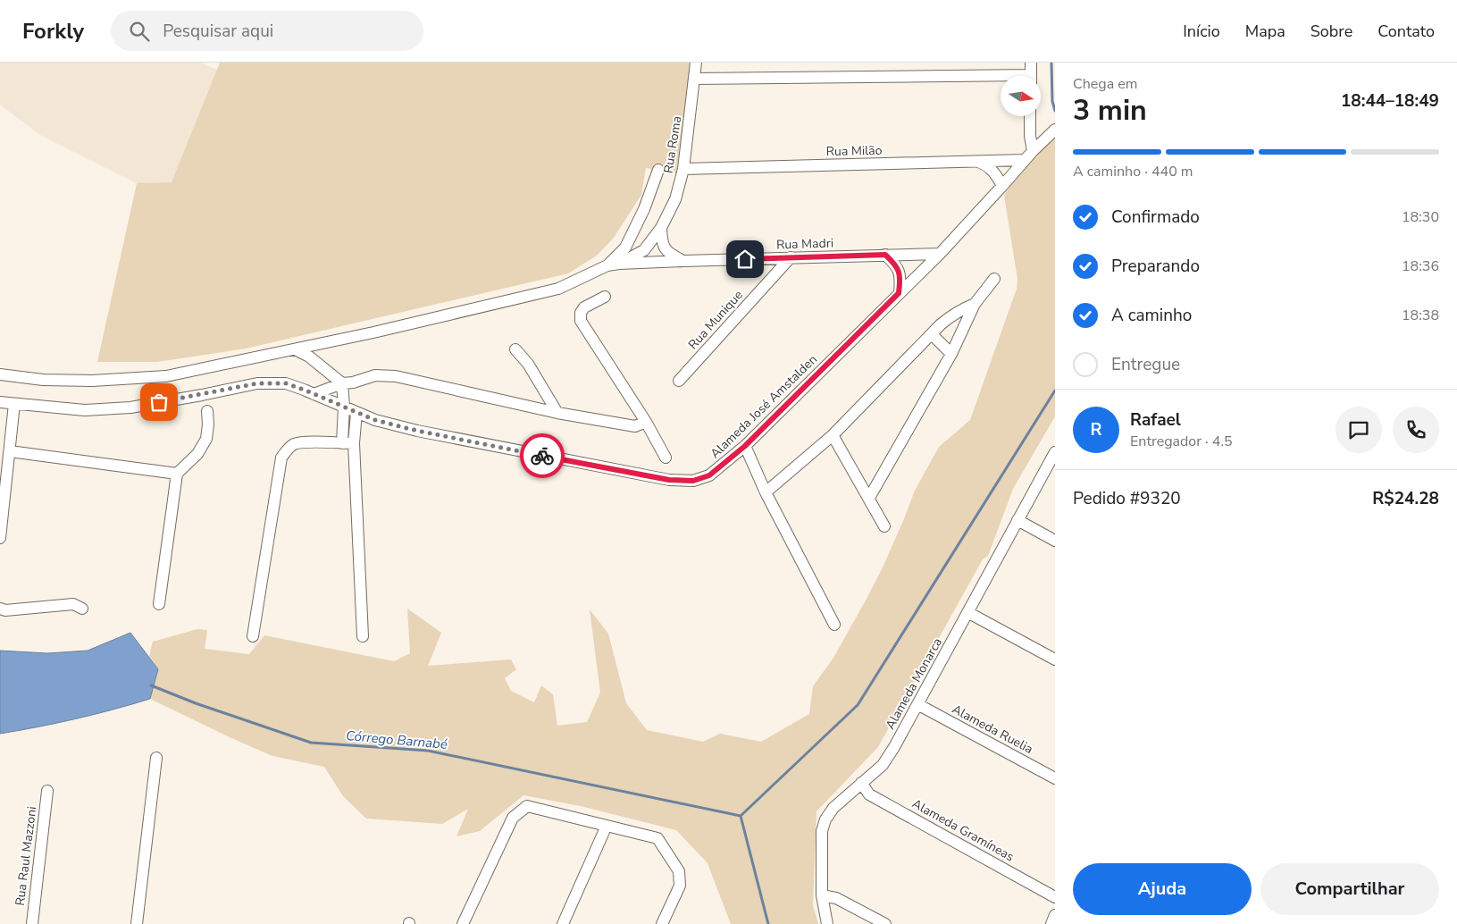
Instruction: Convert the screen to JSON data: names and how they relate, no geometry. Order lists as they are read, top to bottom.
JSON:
{
  "streets": {
    "street": [
      "Rua Roma",
      "Rua Milão",
      "Rua Madri",
      "Rua Munique",
      "Alameda José Amstalden",
      "Alameda Monarca",
      "Alameda Ruelia",
      "Alameda Gramíneas",
      "Rua Raul Mazzoni"
    ]
  },
  "crossings": [
    ["Rua Roma", "Rua Milão"],
    ["Rua Roma", "Rua Madri"],
    ["Rua Milão", "Alameda José Amstalden"],
    ["Rua Madri", "Rua Munique"],
    ["Rua Madri", "Alameda José Amstalden"],
    ["Alameda Monarca", "Alameda Ruelia"],
    ["Alameda Monarca", "Alameda Gramíneas"]
  ],
  "water": ["Córrego Barnabé"],
  "north": "right",
  "page": {
    "header": "Forkly",
    "search": "Pesquisar aqui",
    "nav": [
      "Início",
      "Mapa",
      "Sobre",
      "Contato"
    ],
    "heading": ["3 min", "Chega em", "18:44–18:49"],
    "panel": [
      "Rafael",
      "Entregador · 4.5",
      "Pedido #9320",
      "R$24.28"
    ],
    "bar": "A caminho · 440 m",
    "list": [
      ["Confirmado", "18:30"],
      ["Preparando", "18:36"],
      ["A caminho", "18:38"],
      "Entregue"
    ],
    "round": "R",
    "buttons": ["Ajuda", "Compartilhar"]
  }
}
